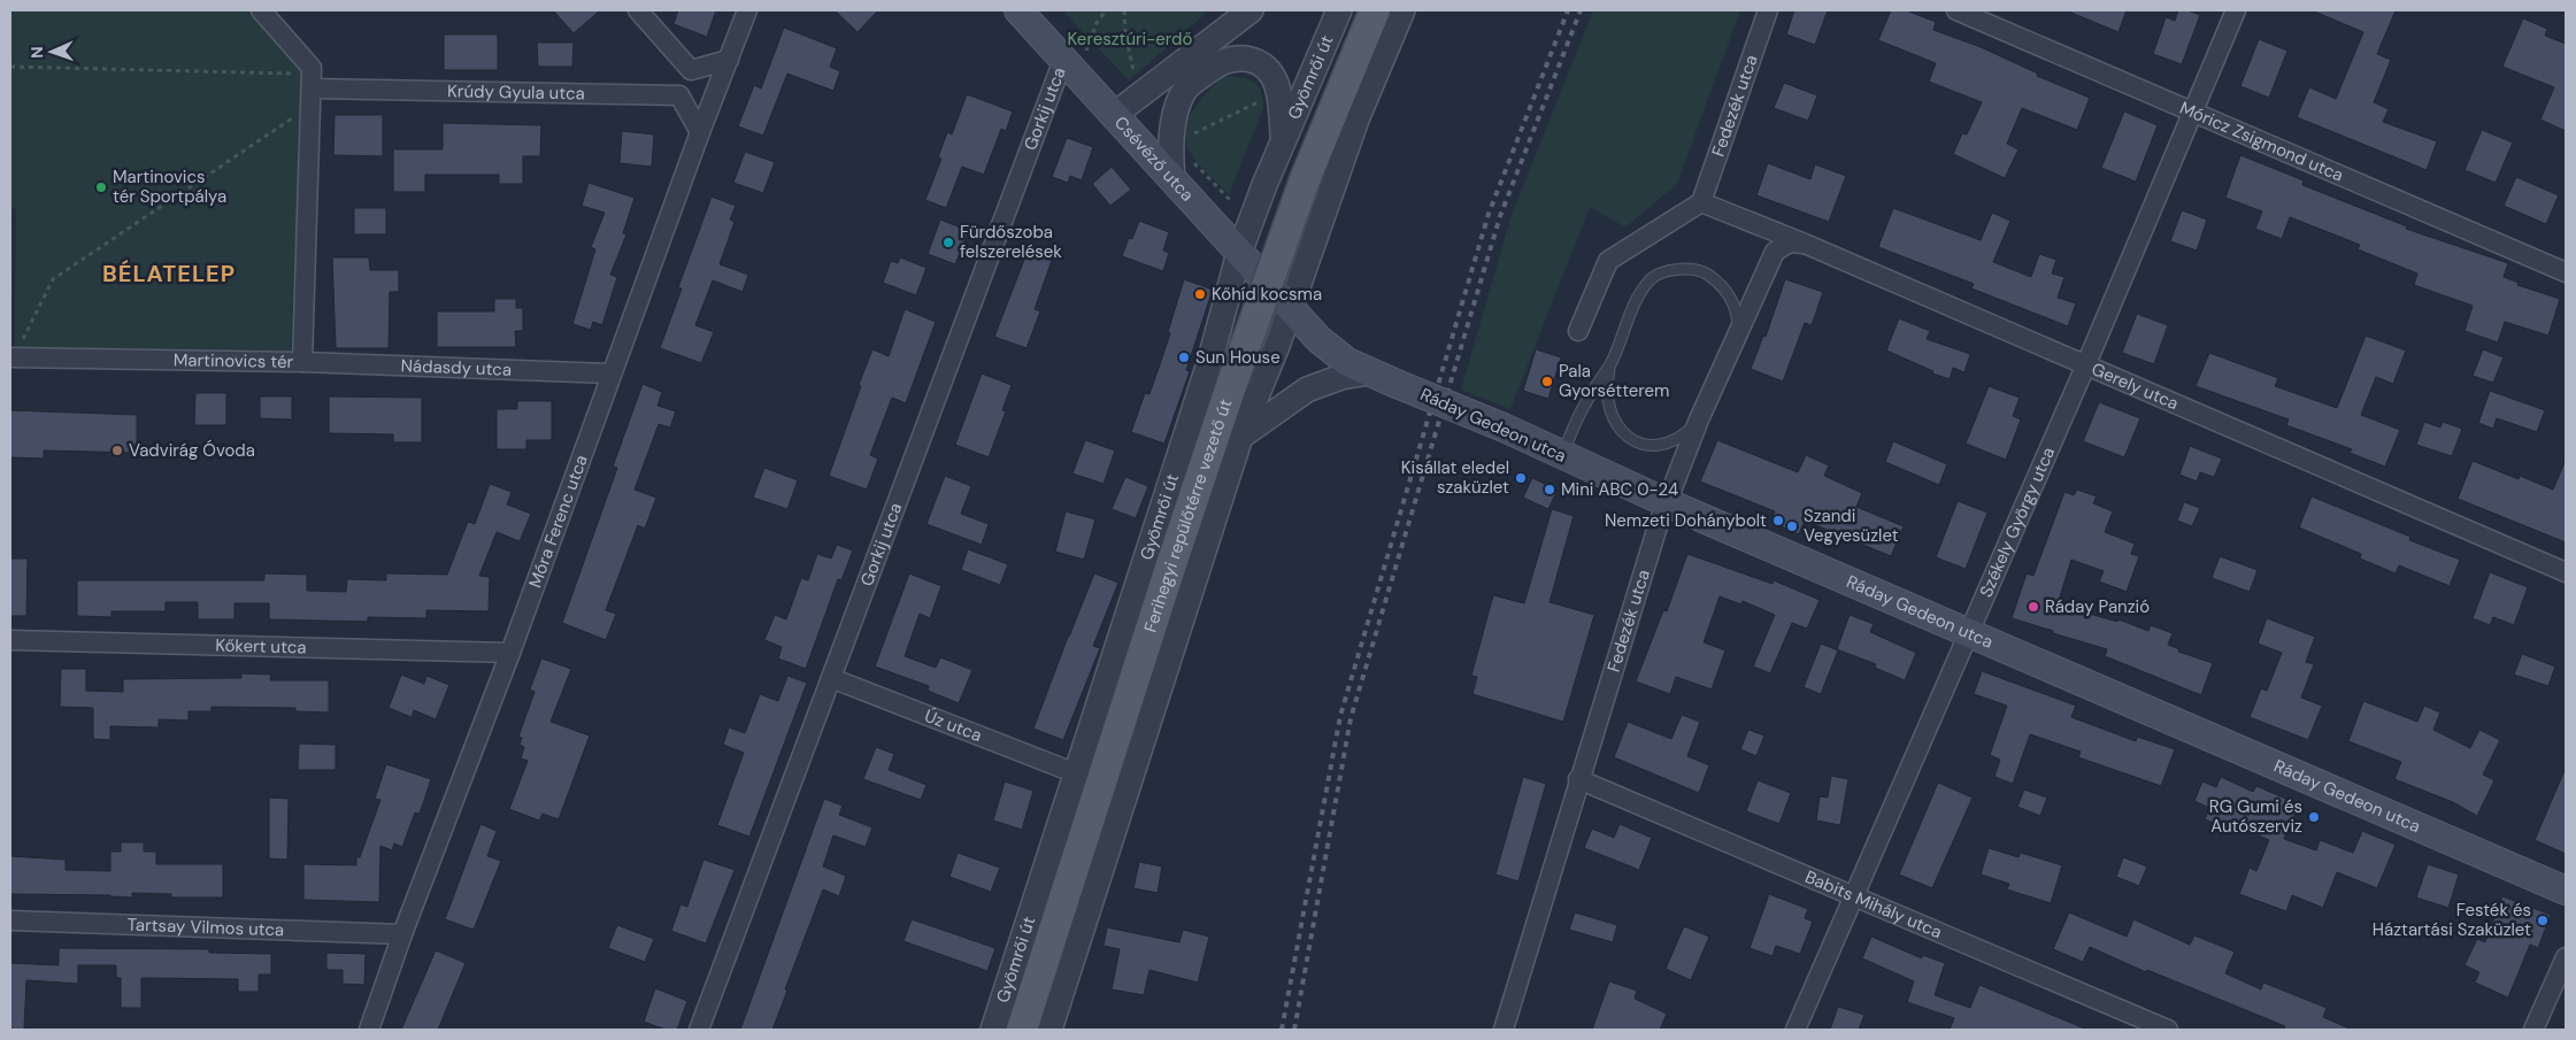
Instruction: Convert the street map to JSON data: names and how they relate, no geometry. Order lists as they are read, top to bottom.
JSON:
{
  "streets": {
    "main road": ["Csévéző utca", "Ráday Gedeon utca", "Ferihegyi repülőtérre vezető út"],
    "street": [
      "Gyömrői út",
      "Krúdy Gyula utca",
      "Fedezék utca",
      "Gorkij utca",
      "Móricz Zsigmond utca",
      "Martinovics tér",
      "Nádasdy utca",
      "Gerely utca",
      "Móra Ferenc utca",
      "Székely György utca",
      "Kőkert utca",
      "Úz utca",
      "Babits Mihály utca",
      "Tartsay Vilmos utca"
    ]
  },
  "crossings": [
    ["Gyömrői út", "Csévéző utca"],
    ["Gyömrői út", "Úz utca"],
    ["Krúdy Gyula utca", "Martinovics tér"],
    ["Fedezék utca", "Gerely utca"],
    ["Fedezék utca", "Ráday Gedeon utca"],
    ["Fedezék utca", "Babits Mihály utca"],
    ["Gorkij utca", "Csévéző utca"],
    ["Gorkij utca", "Úz utca"],
    ["Móricz Zsigmond utca", "Székely György utca"],
    ["Csévéző utca", "Ráday Gedeon utca"],
    ["Martinovics tér", "Nádasdy utca"],
    ["Nádasdy utca", "Móra Ferenc utca"],
    ["Gerely utca", "Székely György utca"],
    ["Ráday Gedeon utca", "Székely György utca"],
    ["Móra Ferenc utca", "Kőkert utca"],
    ["Móra Ferenc utca", "Tartsay Vilmos utca"],
    ["Székely György utca", "Babits Mihály utca"]
  ],
  "districts": ["BÉLATELEP"],
  "parks": ["Keresztúri-erdő"],
  "places": [
    "Martinovics tér Sportpálya",
    "Fürdőszoba felszerelések",
    "Kőhíd kocsma",
    "Sun House",
    "Pala Gyorsétterem",
    "Vadvirág Óvoda",
    "Kisállat eledel szaküzlet",
    "Mini ABC 0-24",
    "Nemzeti Dohánybolt",
    "Szandi Vegyesüzlet",
    "Ráday Panzió",
    "RG Gumi és Autószerviz",
    "Festék és Háztartási Szaküzlet"
  ],
  "north": "left"
}
